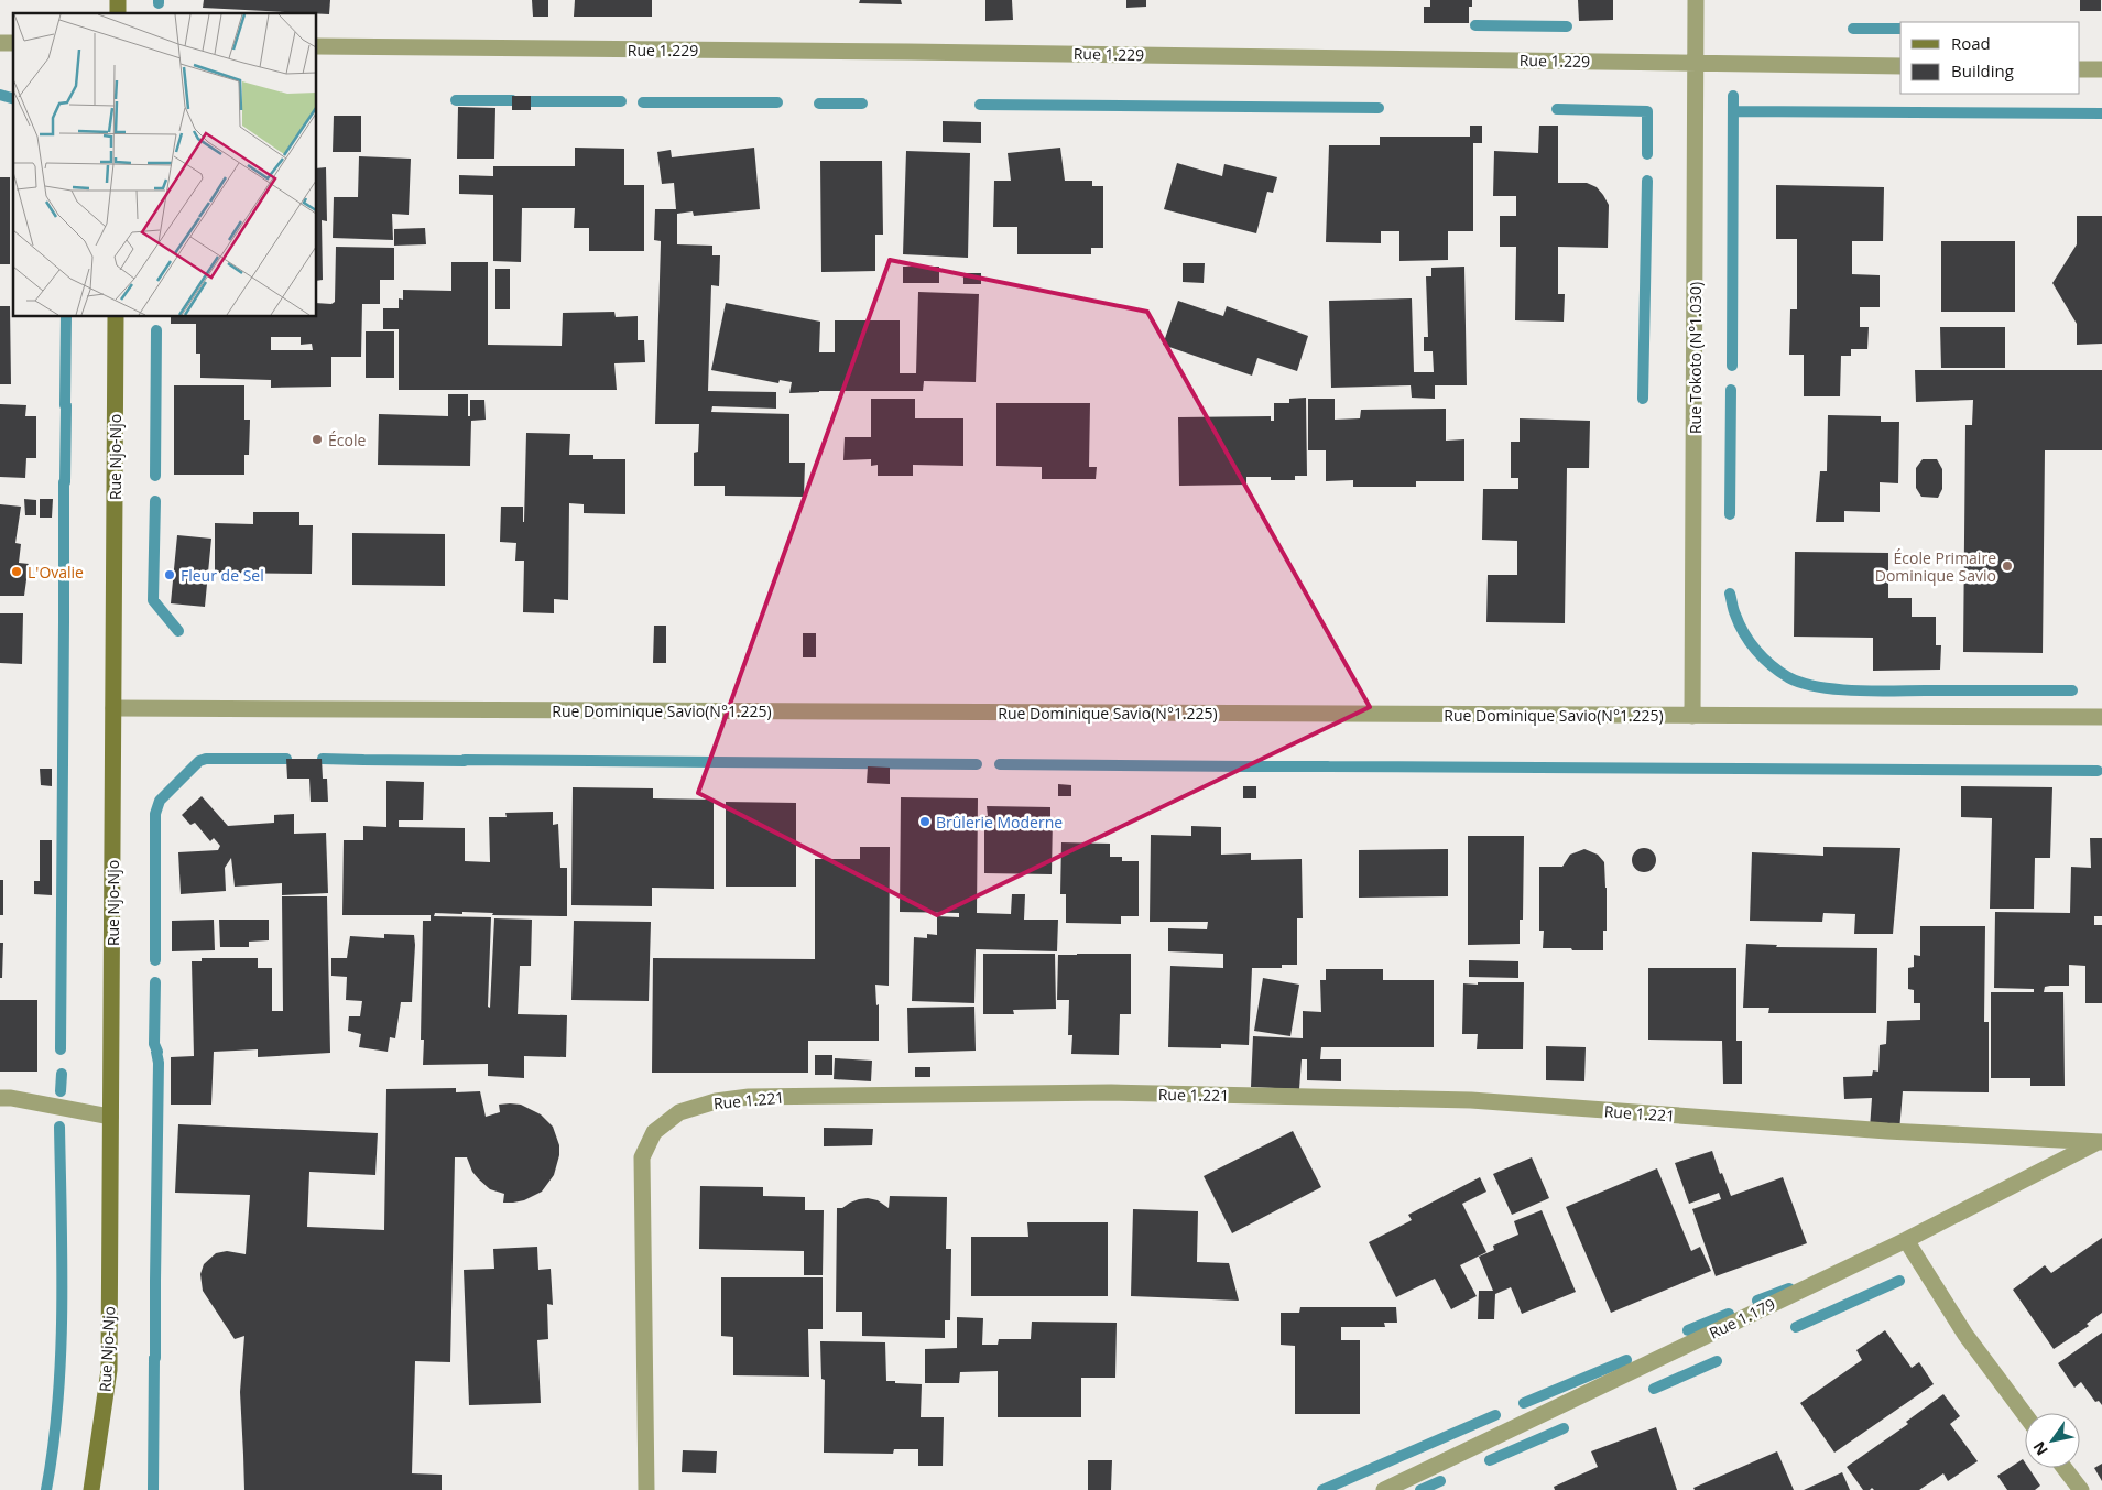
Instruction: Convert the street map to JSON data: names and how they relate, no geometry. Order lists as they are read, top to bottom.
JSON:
{
  "streets": {
    "main road": ["Rue Njo-Njo"],
    "street": [
      "Rue 1.229",
      "Rue Tokoto (N°1.030)",
      "Rue Dominique Savio(N°1.225)",
      "Rue 1.221",
      "Rue 1.179"
    ]
  },
  "crossings": [
    ["Rue 1.229", "Rue Tokoto (N°1.030)"],
    ["Rue Tokoto (N°1.030)", "Rue Dominique Savio(N°1.225)"],
    ["Rue Njo-Njo", "Rue Dominique Savio(N°1.225)"],
    ["Rue 1.221", "Rue 1.179"]
  ],
  "places": [
    "École",
    "École Primaire Dominique Savio",
    "L'Ovalie",
    "Fleur de Sel",
    "Brûlerie Moderne"
  ],
  "legend": ["Road", "Building"],
  "north": "bottom left"
}
